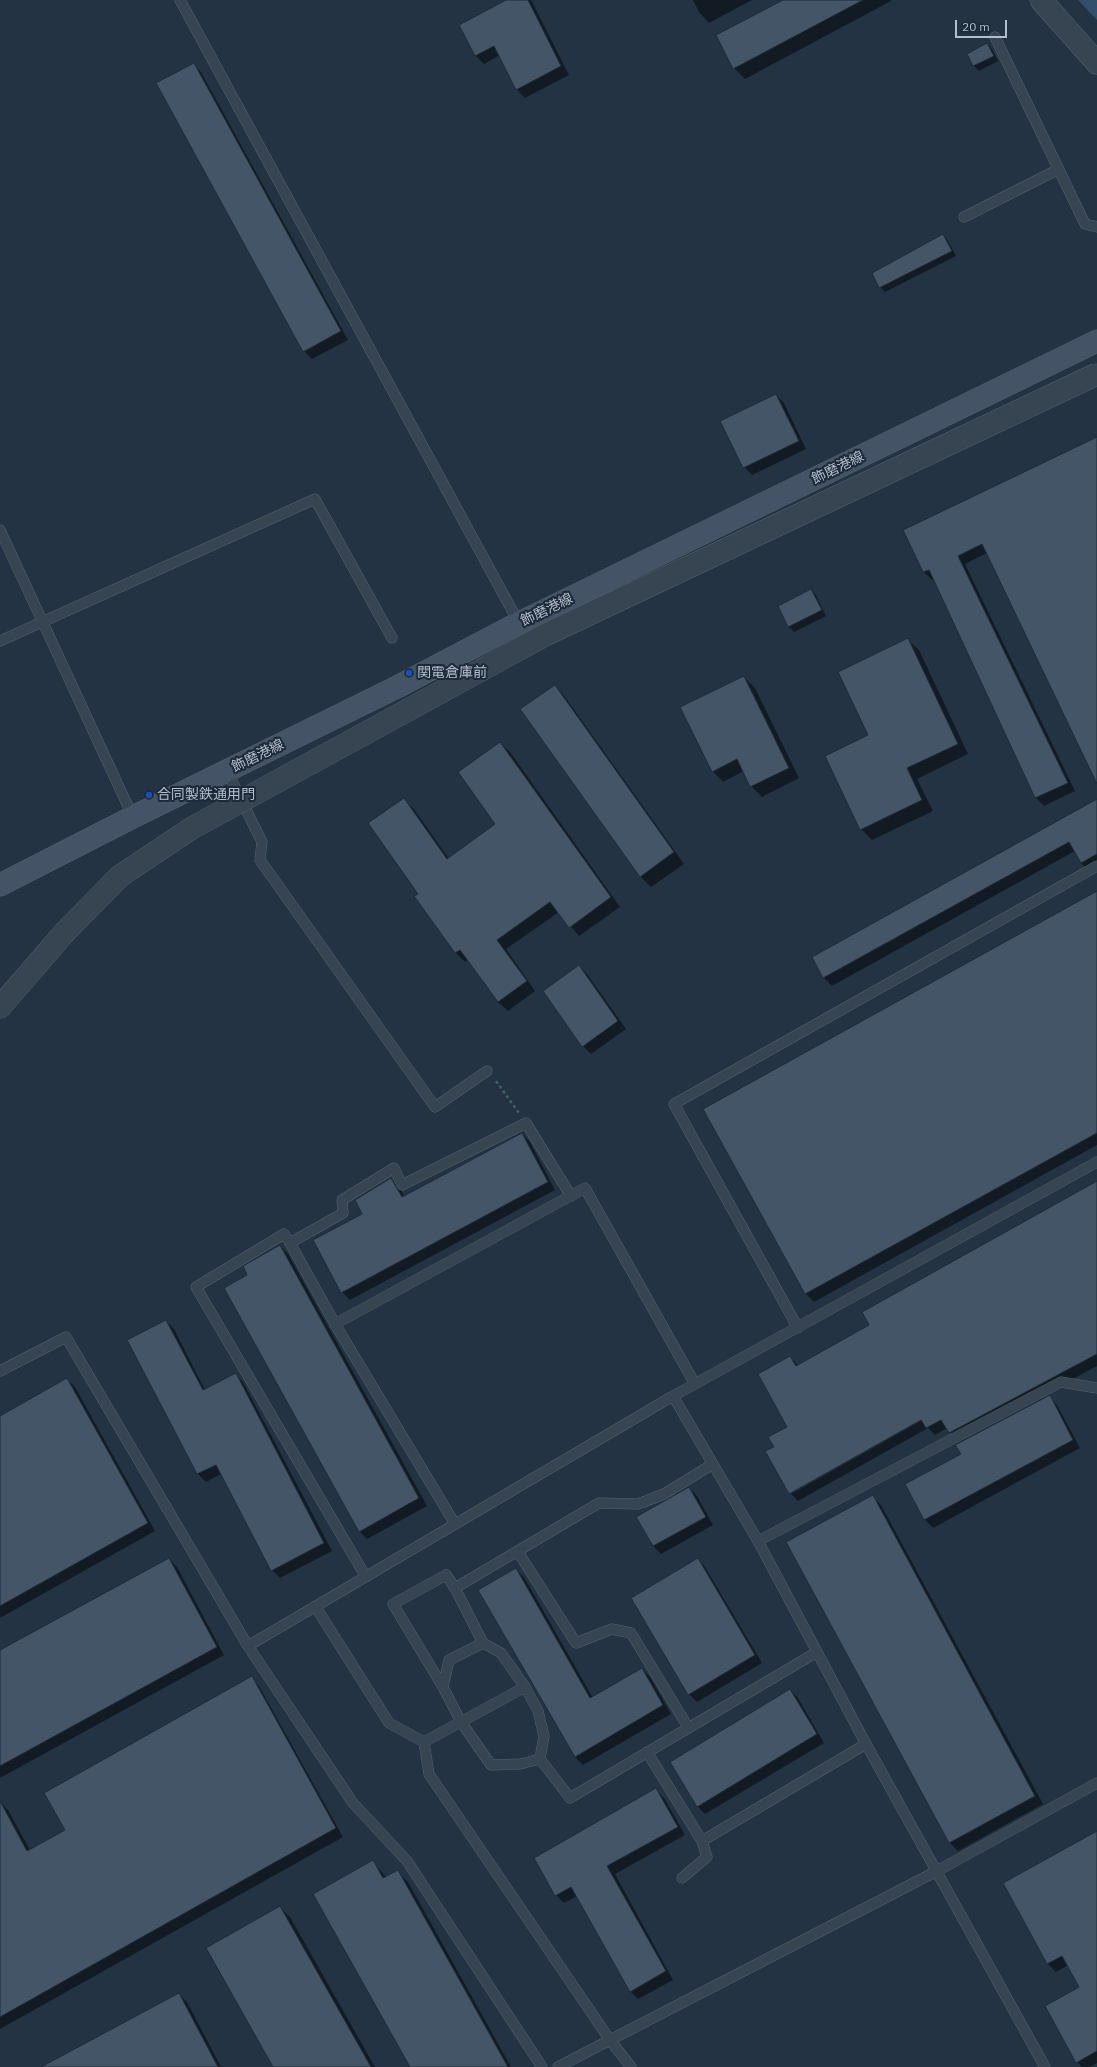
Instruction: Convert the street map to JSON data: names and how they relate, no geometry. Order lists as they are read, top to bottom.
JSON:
{
  "streets": {
    "main road": ["飾磨港線"]
  },
  "places": ["関電倉庫前", "合同製鉄通用門"],
  "scale_bar": "20 m"
}
